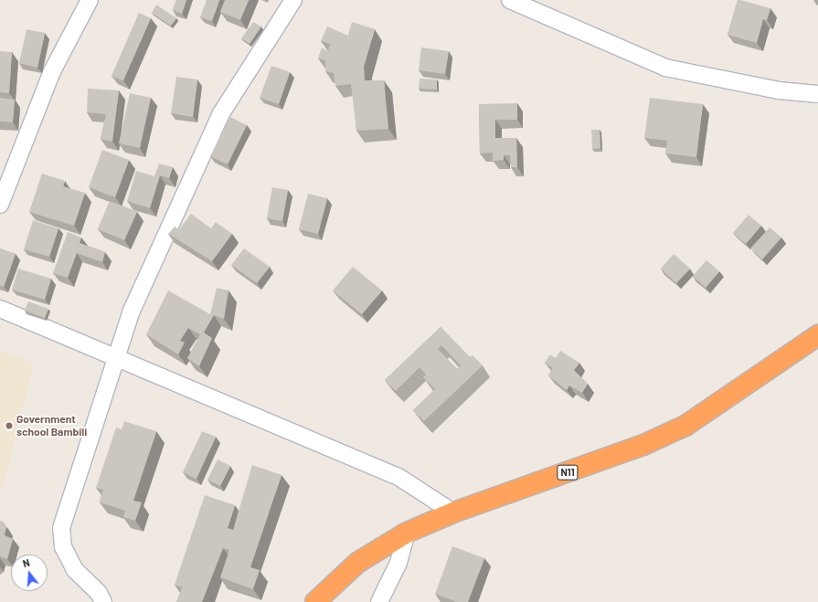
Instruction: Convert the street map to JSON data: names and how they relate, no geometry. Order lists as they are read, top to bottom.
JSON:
{
  "streets": {
    "highway": ["N11"]
  },
  "places": ["Government school Bambili"],
  "north": "top"
}
